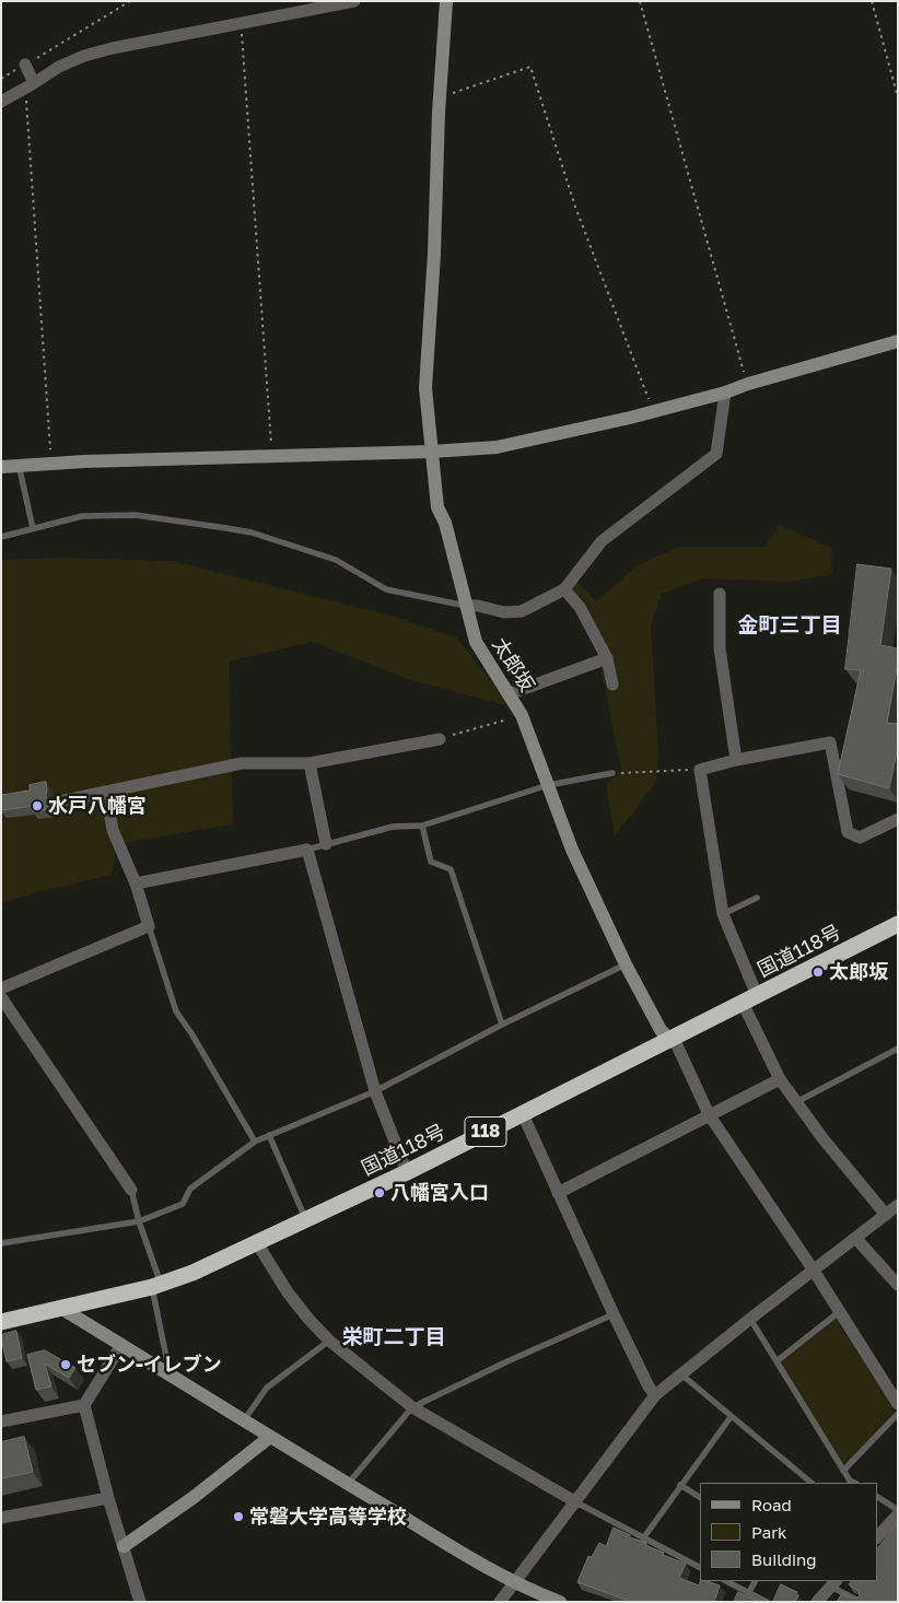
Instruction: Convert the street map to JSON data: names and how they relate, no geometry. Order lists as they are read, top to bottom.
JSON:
{
  "streets": {
    "highway": ["国道118号", "118"],
    "street": ["太郎坂"]
  },
  "crossings": [
    ["太郎坂", "国道118号"],
    ["国道118号", "118"]
  ],
  "districts": ["金町三丁目", "栄町二丁目"],
  "places": [
    "水戸八幡宮",
    "太郎坂",
    "八幡宮入口",
    "セブン-イレブン",
    "常磐大学高等学校"
  ],
  "legend": ["Road", "Park", "Building"]
}
